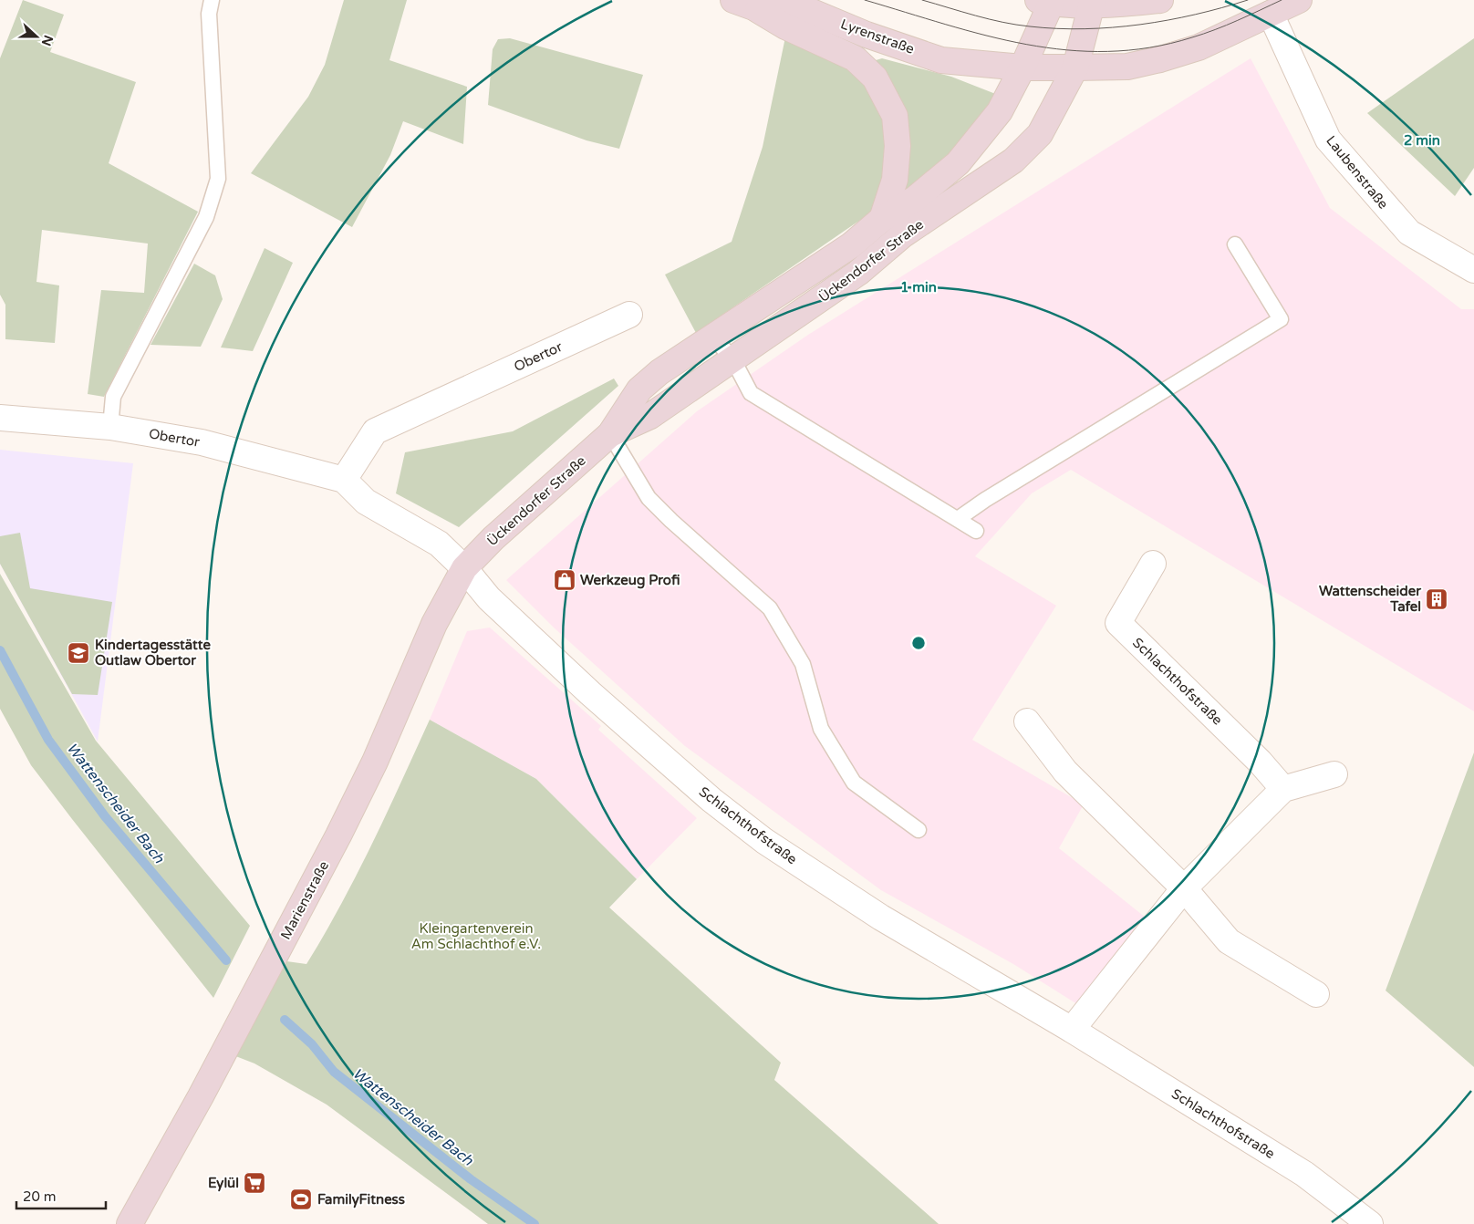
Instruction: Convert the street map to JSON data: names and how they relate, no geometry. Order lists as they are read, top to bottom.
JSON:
{
  "streets": {
    "main road": ["Lyrenstraße", "Ückendorfer Straße", "Marienstraße"],
    "street": ["Laubenstraße", "Obertor", "Schlachthofstraße"]
  },
  "crossings": [
    ["Lyrenstraße", "Ückendorfer Straße"],
    ["Ückendorfer Straße", "Schlachthofstraße"],
    ["Ückendorfer Straße", "Marienstraße"],
    ["Schlachthofstraße", "Marienstraße"]
  ],
  "water": ["Wattenscheider Bach"],
  "parks": ["Kleingartenverein Am Schlachthof e.V."],
  "places": {
    "shop": ["Werkzeug Profi"],
    "building": ["Wattenscheider Tafel"],
    "school or university": ["Kindertagesstätte Outlaw Obertor"],
    "supermarket": ["Eylül"],
    "sports": ["FamilyFitness"]
  },
  "scale_bar": "20 m",
  "north": "right",
  "rings": ["2 min", "1 min"]
}
